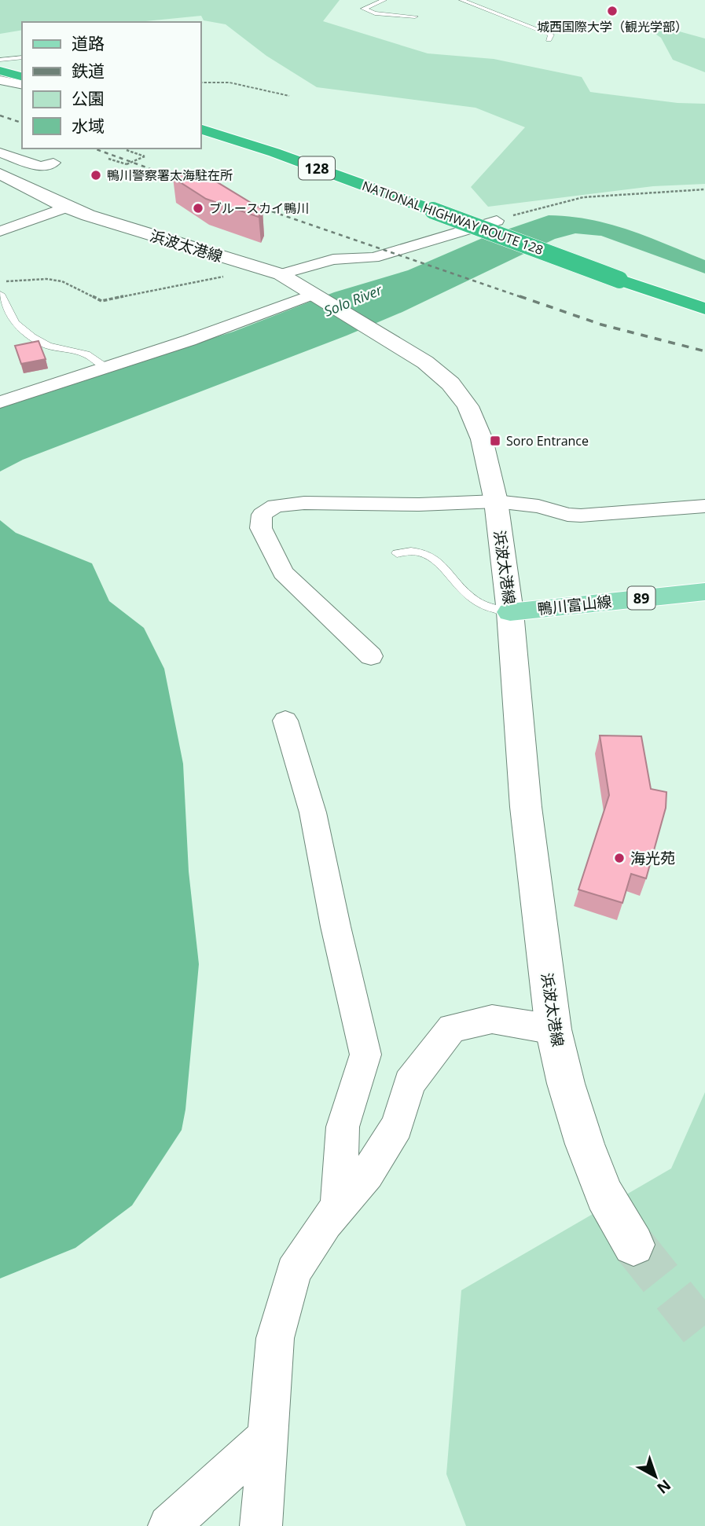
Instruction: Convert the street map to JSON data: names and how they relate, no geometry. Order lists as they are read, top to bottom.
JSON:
{
  "streets": {
    "highway": ["128", "NATIONAL HIGHWAY ROUTE 128"],
    "main road": ["浜波太港線", "89", "鴨川富山線"]
  },
  "crossings": [
    ["浜波太港線", "鴨川富山線"]
  ],
  "water": ["Solo River"],
  "places": {
    "other": [
      "城西国際大学（観光学部）",
      "鴨川警察署太海駐在所",
      "ブルースカイ鴨川",
      "海光苑"
    ],
    "transit": ["Soro Entrance"]
  },
  "legend": [
    "道路",
    "鉄道",
    "公園",
    "水域"
  ],
  "north": "bottom right"
}
